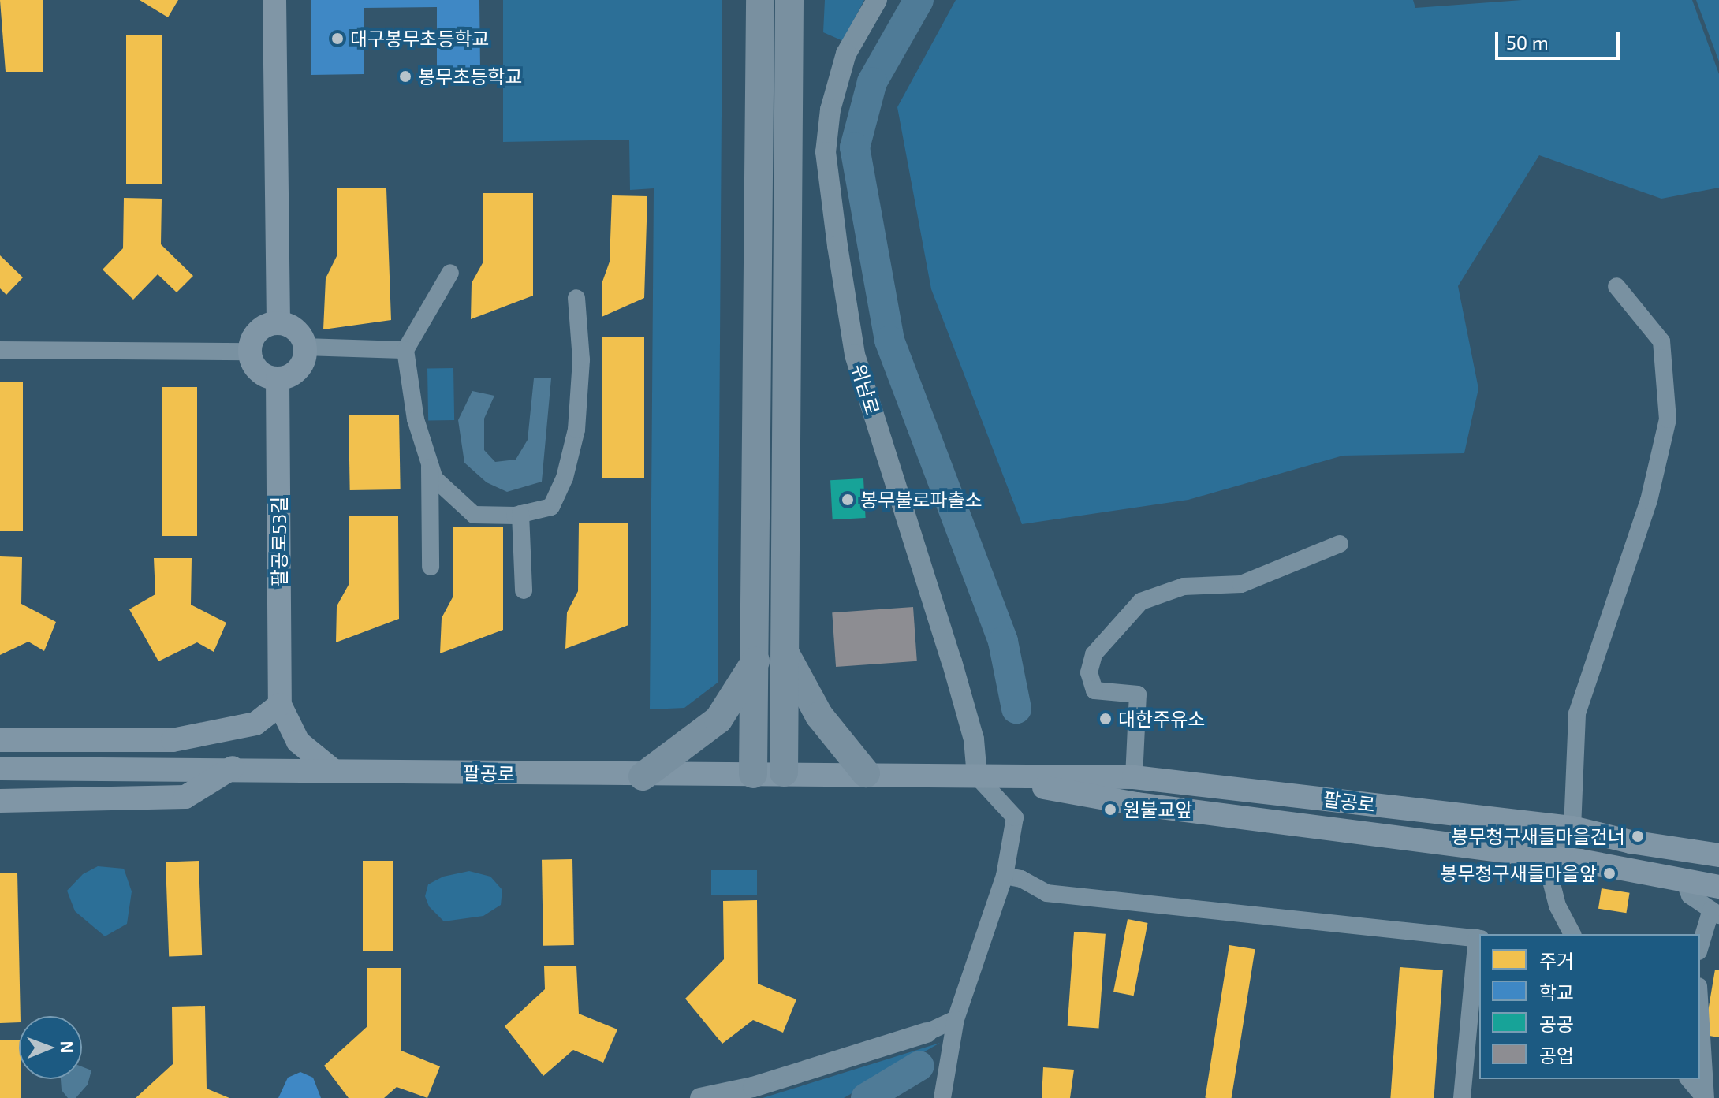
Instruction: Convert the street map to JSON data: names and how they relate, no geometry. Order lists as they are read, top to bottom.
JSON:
{
  "streets": {
    "main road": ["팔공로53길", "팔공로"],
    "street": ["위남로"]
  },
  "crossings": [
    ["위남로", "팔공로"]
  ],
  "places": [
    "대구봉무초등학교",
    "봉무초등학교",
    "봉무불로파출소",
    "대한주유소",
    "원불교앞",
    "봉무청구새들마을건너",
    "봉무청구새들마을앞"
  ],
  "legend": [
    "주거",
    "학교",
    "공공",
    "공업"
  ],
  "scale_bar": "50 m",
  "north": "right"
}
